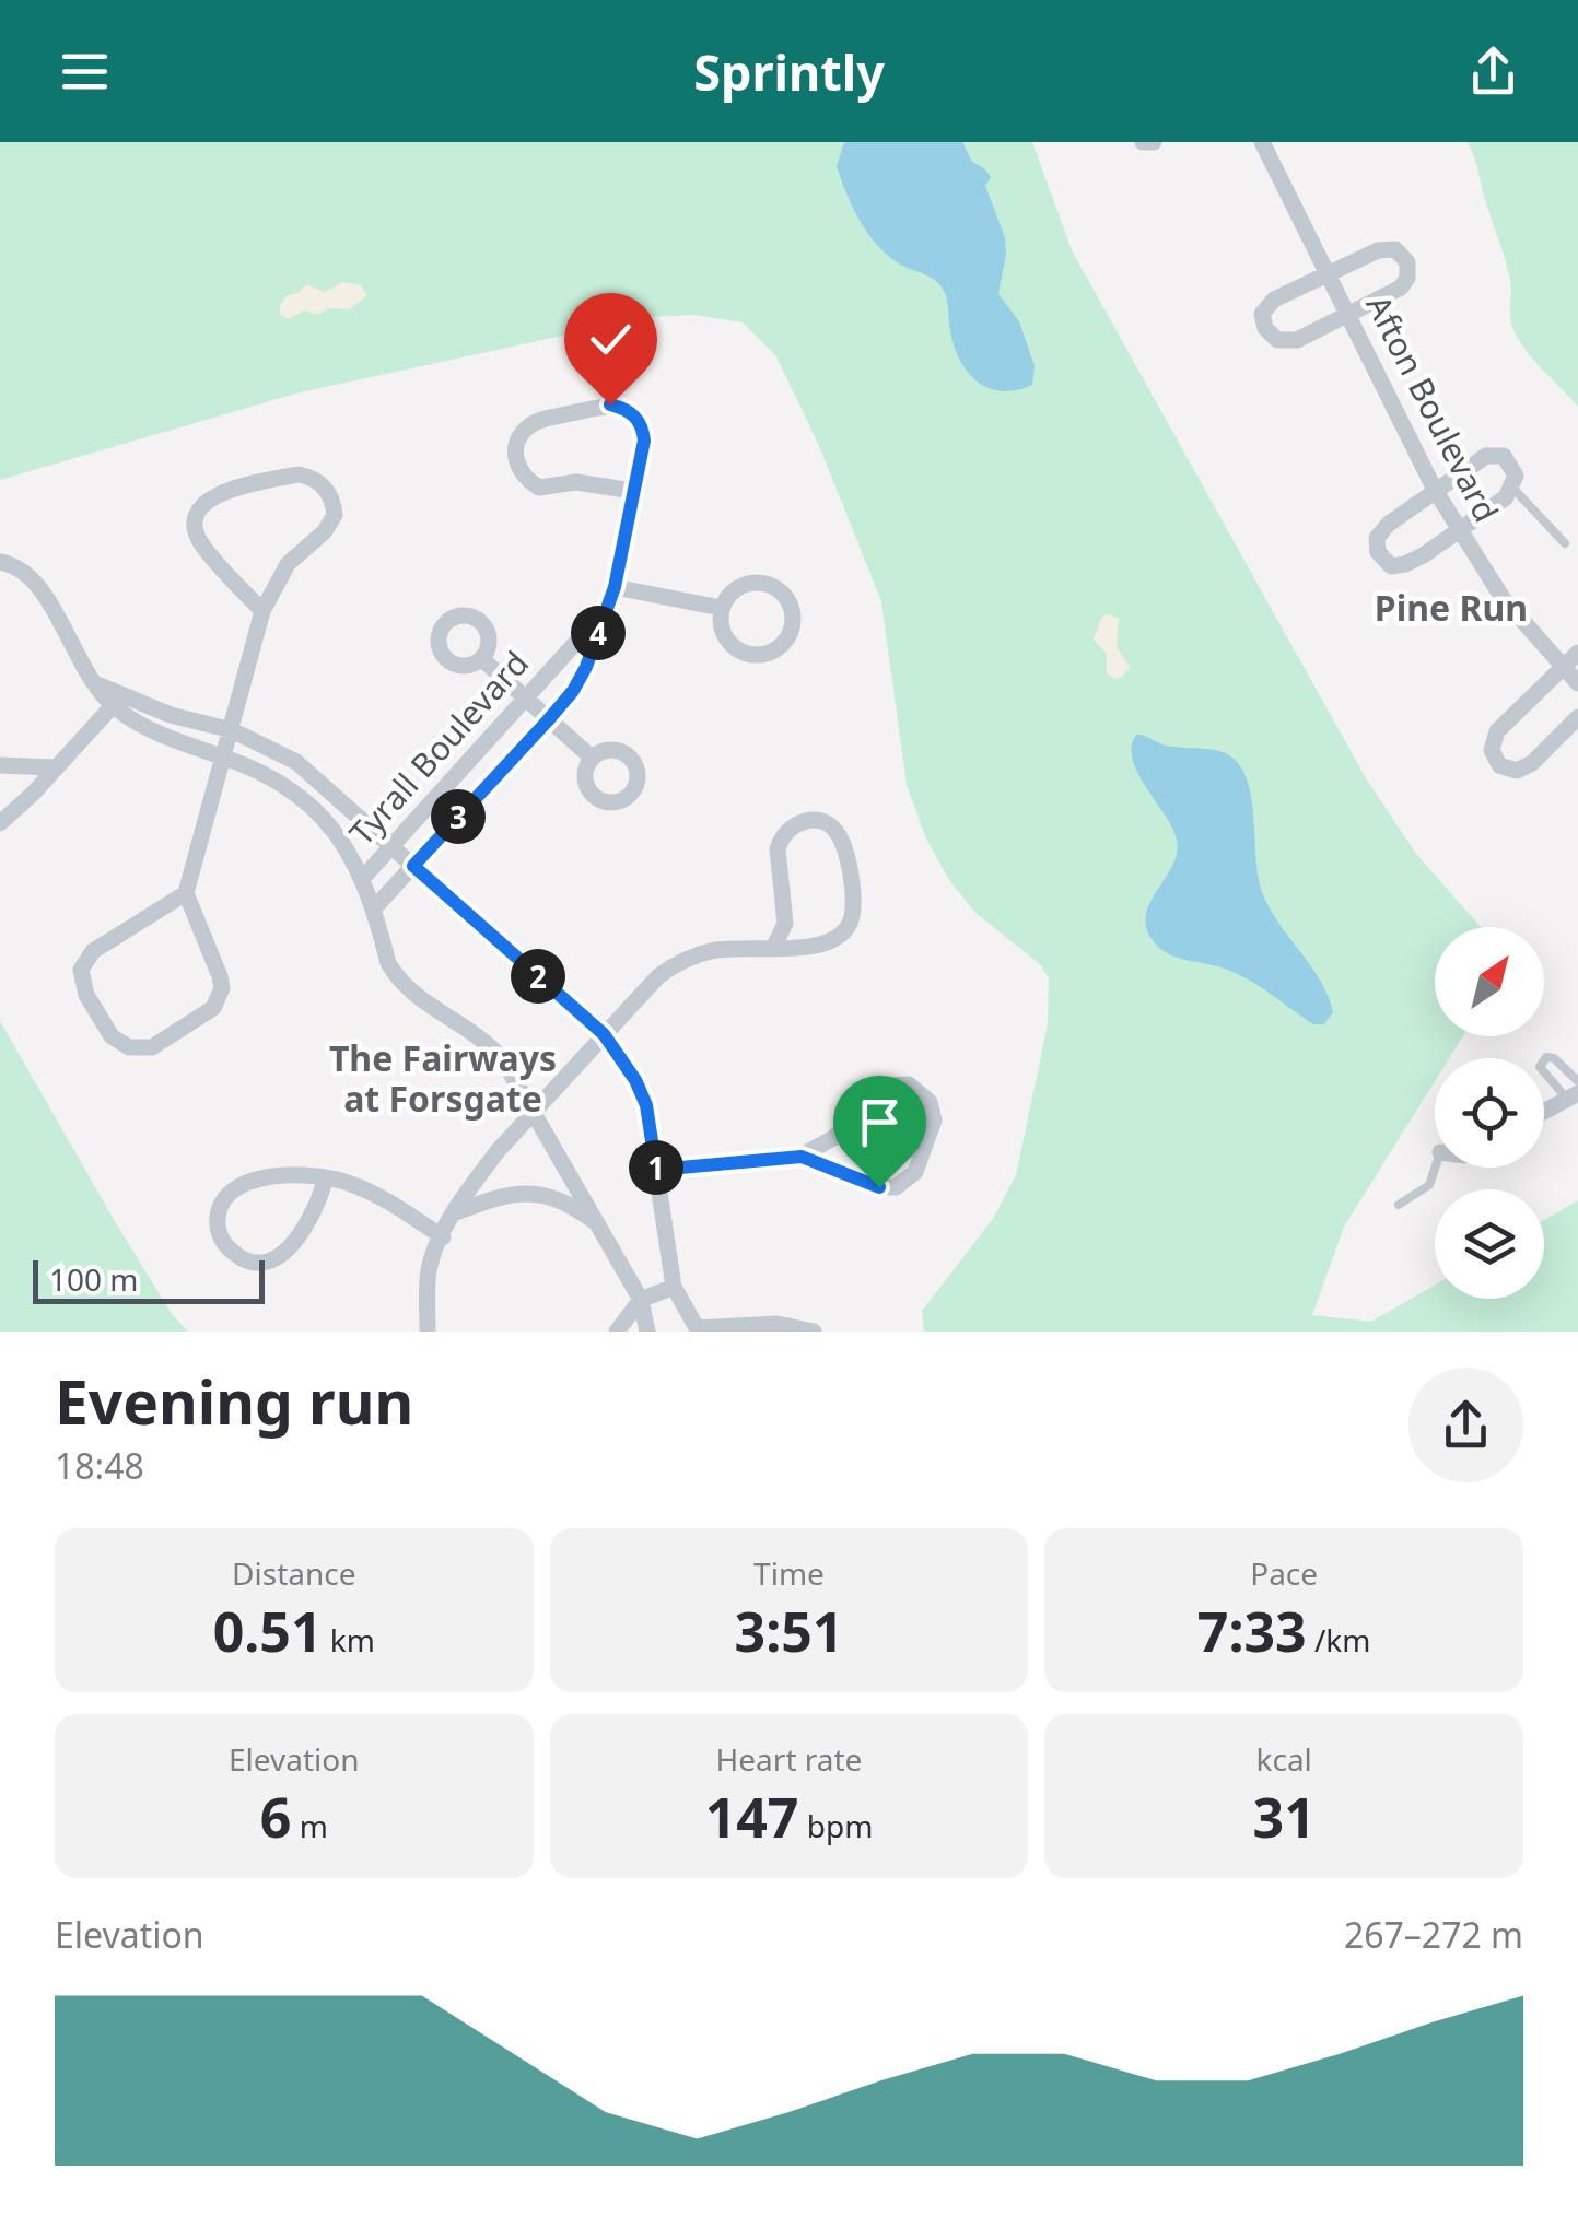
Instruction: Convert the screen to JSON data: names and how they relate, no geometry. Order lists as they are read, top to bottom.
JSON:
{
  "streets": {
    "street": ["Afton Boulevard", "Tyrall Boulevard"]
  },
  "districts": ["Pine Run", "The Fairways at Forsgate"],
  "scale_bar": "100 m",
  "north": "top right",
  "page": {
    "header": "Sprintly",
    "pins": [
      "4",
      "3",
      "2",
      "1"
    ],
    "scale": "100 m",
    "heading": ["Evening run", "18:48"],
    "stats": [
      ["Distance", "0.51 km"],
      ["Time", "3:51"],
      ["Pace", "7:33 /km"],
      ["Elevation", "6 m"],
      ["Heart rate", "147 bpm"],
      ["kcal", "31"]
    ],
    "chart": ["Elevation", "267–272 m"]
  }
}
